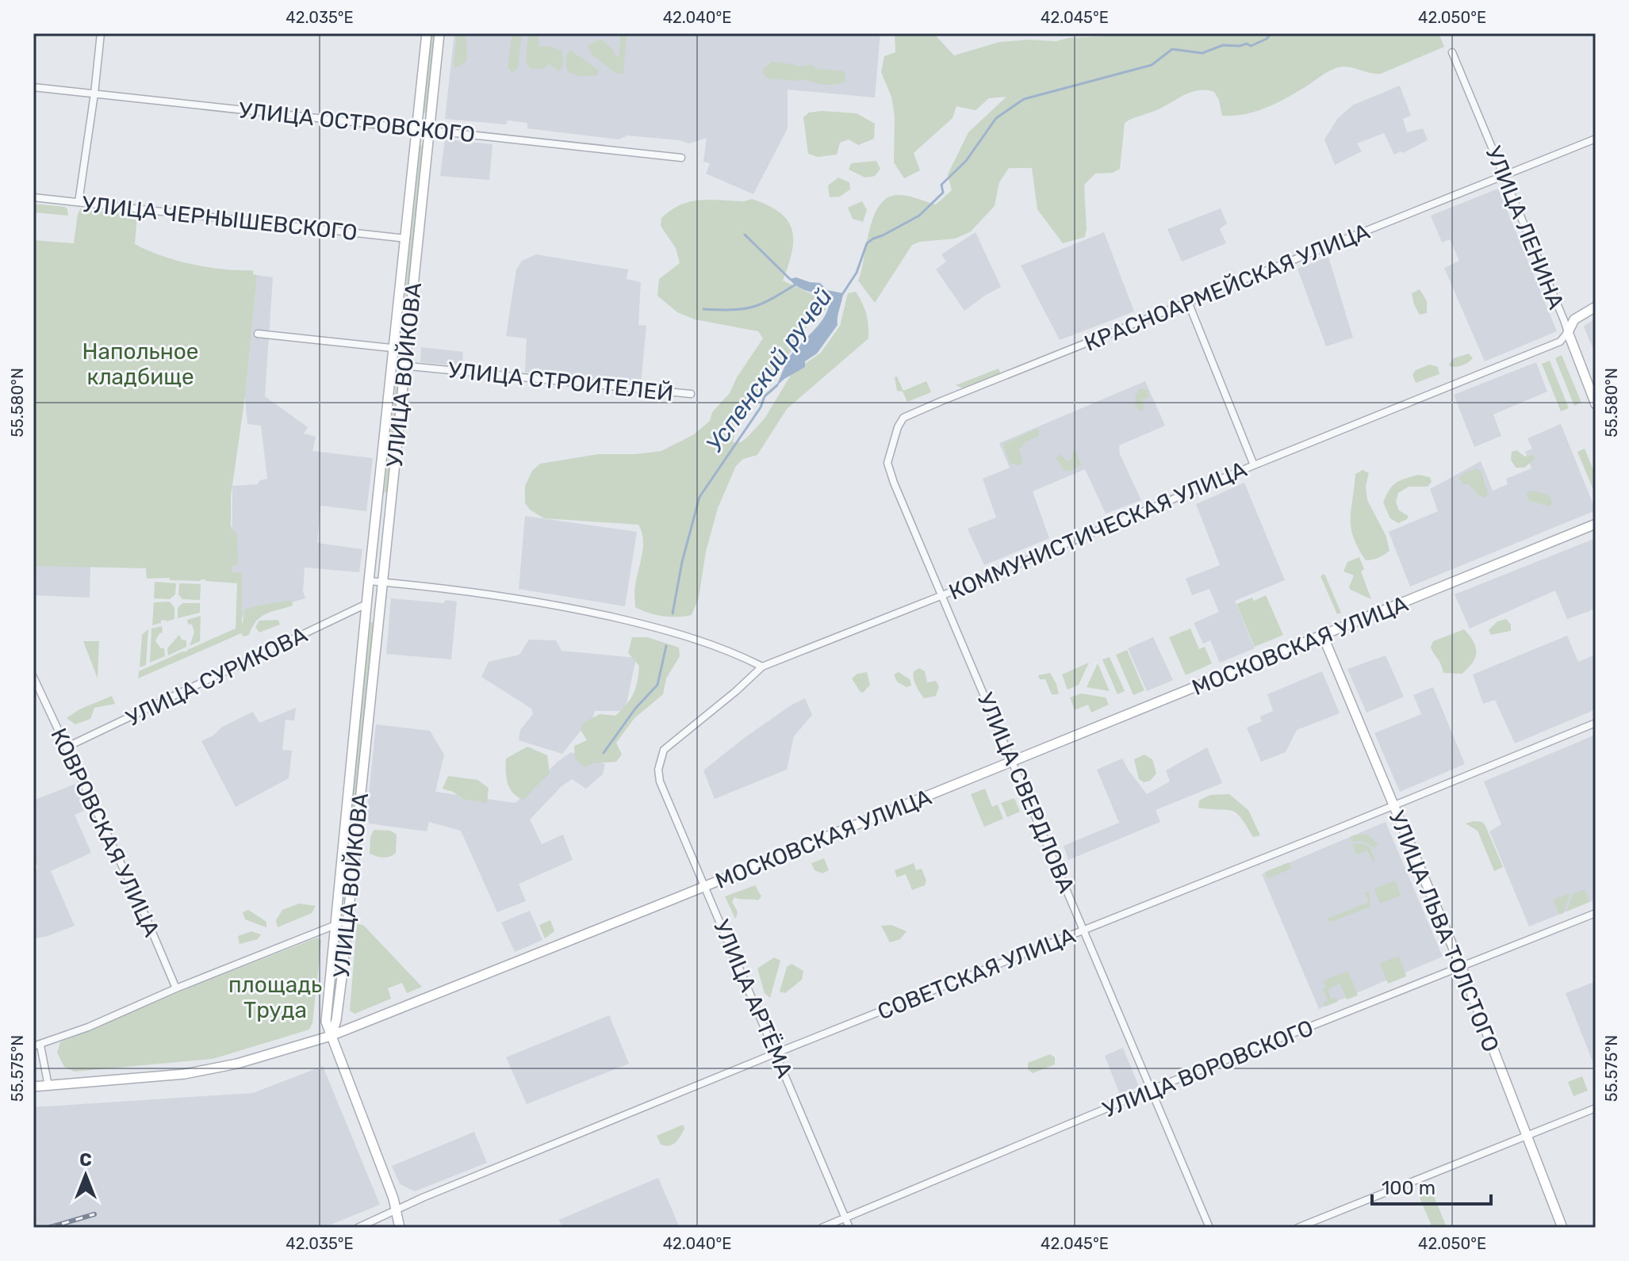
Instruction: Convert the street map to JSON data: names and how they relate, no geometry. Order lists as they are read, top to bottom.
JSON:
{
  "streets": {
    "main road": [
      "УЛИЦА ЛЕНИНА",
      "УЛИЦА ВОЙКОВА",
      "МОСКОВСКАЯ УЛИЦА",
      "УЛИЦА ЛЬВА ТОЛСТОГО"
    ],
    "street": [
      "УЛИЦА ОСТРОВСКОГО",
      "УЛИЦА ЧЕРНЫШЕВСКОГО",
      "КРАСНОАРМЕЙСКАЯ УЛИЦА",
      "УЛИЦА СТРОИТЕЛЕЙ",
      "КОММУНИСТИЧЕСКАЯ УЛИЦА",
      "УЛИЦА СУРИКОВА",
      "УЛИЦА СВЕРДЛОВА",
      "КОВРОВСКАЯ УЛИЦА",
      "СОВЕТСКАЯ УЛИЦА",
      "УЛИЦА АРТЁМА",
      "УЛИЦА ВОРОВСКОГО"
    ]
  },
  "crossings": [
    ["УЛИЦА ОСТРОВСКОГО", "УЛИЦА ВОЙКОВА"],
    ["УЛИЦА ЧЕРНЫШЕВСКОГО", "УЛИЦА ВОЙКОВА"],
    ["УЛИЦА ЛЕНИНА", "КРАСНОАРМЕЙСКАЯ УЛИЦА"],
    ["УЛИЦА ЛЕНИНА", "КОММУНИСТИЧЕСКАЯ УЛИЦА"],
    ["КРАСНОАРМЕЙСКАЯ УЛИЦА", "УЛИЦА СВЕРДЛОВА"],
    ["УЛИЦА ВОЙКОВА", "УЛИЦА СТРОИТЕЛЕЙ"],
    ["УЛИЦА ВОЙКОВА", "МОСКОВСКАЯ УЛИЦА"],
    ["УЛИЦА ВОЙКОВА", "УЛИЦА СУРИКОВА"],
    ["КОММУНИСТИЧЕСКАЯ УЛИЦА", "УЛИЦА СВЕРДЛОВА"],
    ["КОММУНИСТИЧЕСКАЯ УЛИЦА", "УЛИЦА АРТЁМА"],
    ["МОСКОВСКАЯ УЛИЦА", "УЛИЦА СВЕРДЛОВА"],
    ["МОСКОВСКАЯ УЛИЦА", "УЛИЦА ЛЬВА ТОЛСТОГО"],
    ["МОСКОВСКАЯ УЛИЦА", "УЛИЦА АРТЁМА"],
    ["УЛИЦА СУРИКОВА", "КОВРОВСКАЯ УЛИЦА"],
    ["УЛИЦА СВЕРДЛОВА", "СОВЕТСКАЯ УЛИЦА"],
    ["УЛИЦА СВЕРДЛОВА", "УЛИЦА ВОРОВСКОГО"],
    ["УЛИЦА ЛЬВА ТОЛСТОГО", "СОВЕТСКАЯ УЛИЦА"],
    ["УЛИЦА ЛЬВА ТОЛСТОГО", "УЛИЦА ВОРОВСКОГО"],
    ["СОВЕТСКАЯ УЛИЦА", "УЛИЦА АРТЁМА"],
    ["УЛИЦА АРТЁМА", "УЛИЦА ВОРОВСКОГО"]
  ],
  "water": ["Успенский ручей"],
  "parks": ["Напольное кладбище", "площадь Труда"],
  "scale_bar": "100 m",
  "north": "top",
  "coordinates": [
    "42.035°E",
    "42.040°E",
    "42.045°E",
    "42.050°E",
    "55.580°N",
    "55.575°N"
  ]
}
